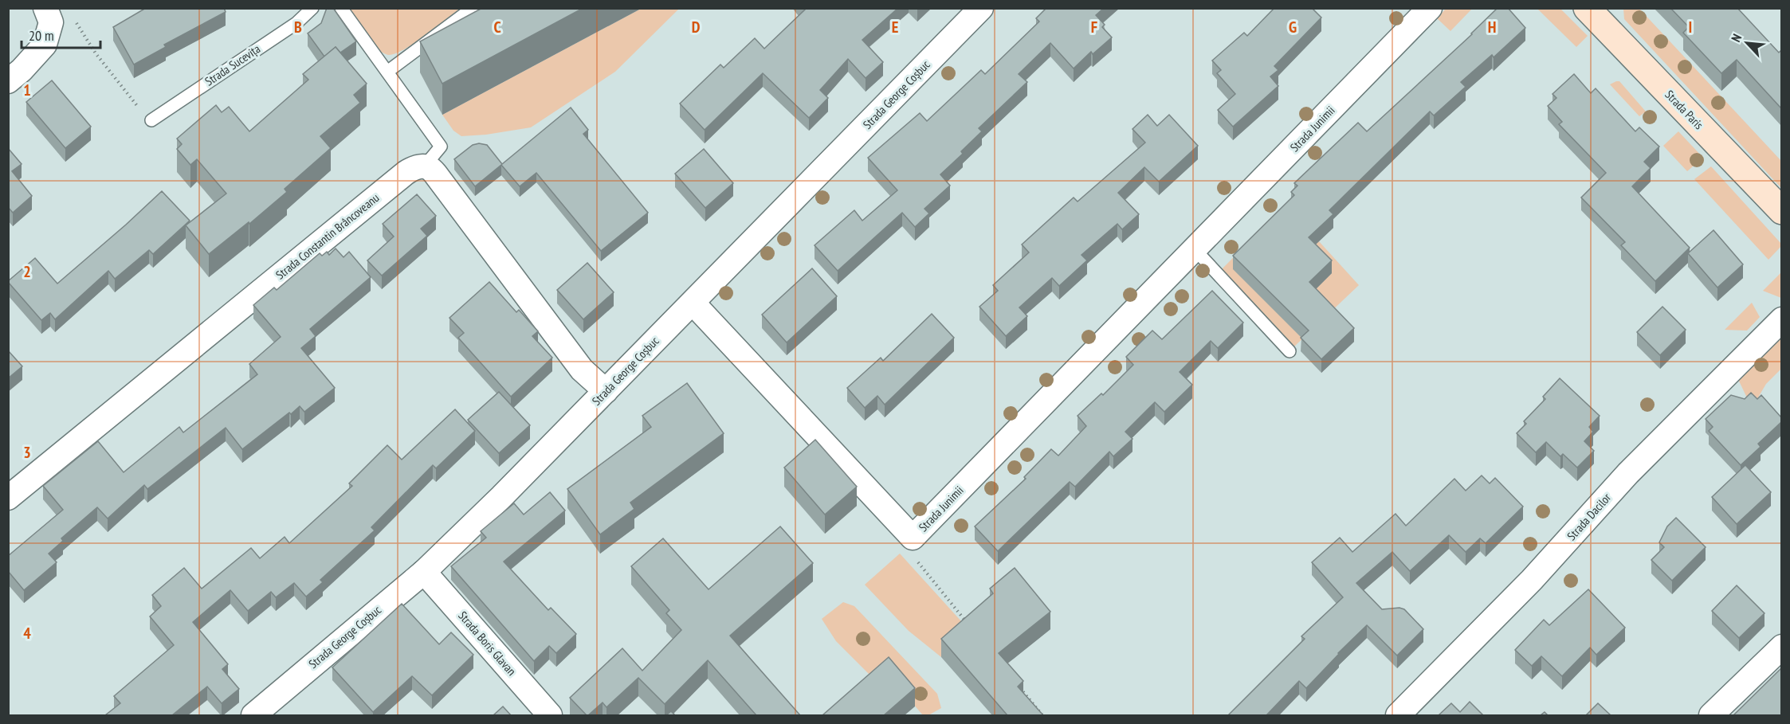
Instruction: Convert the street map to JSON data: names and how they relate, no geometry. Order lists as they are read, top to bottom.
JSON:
{
  "streets": {
    "street": [
      "Strada George Coșbuc",
      "Strada Paris",
      "Strada Junimii",
      "Strada Constantin Brâncoveanu",
      "Strada Dacilor",
      "Strada Boris Glavan"
    ],
    "lane": ["Strada Sucevița"]
  },
  "crossings": [
    ["Strada George Coșbuc", "Strada Junimii"],
    ["Strada George Coșbuc", "Strada Boris Glavan"]
  ],
  "scale_bar": "20 m",
  "north": "top left",
  "grid": {
    "columns": [
      "B",
      "C",
      "D",
      "E",
      "F",
      "G",
      "H",
      "I"
    ],
    "rows": [
      "1",
      "2",
      "3",
      "4"
    ]
  }
}
